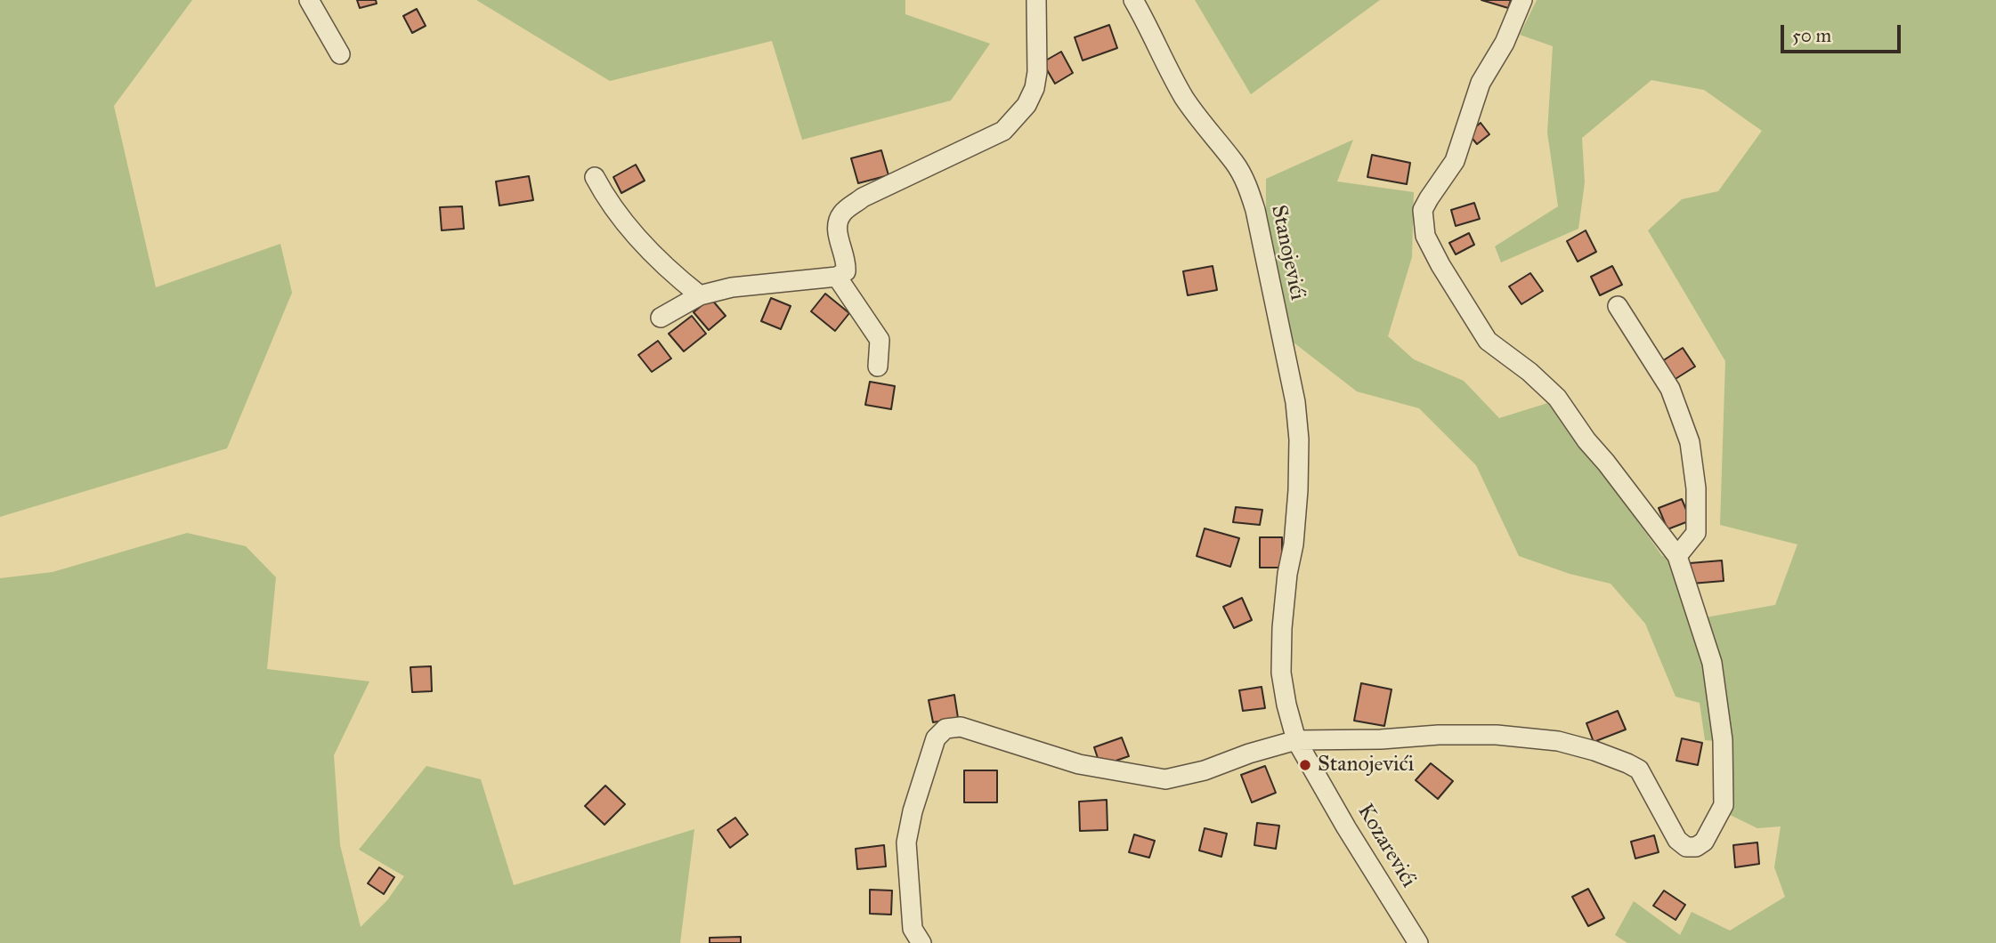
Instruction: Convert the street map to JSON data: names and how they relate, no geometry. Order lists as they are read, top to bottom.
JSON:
{
  "streets": {
    "street": ["Stanojevići", "Kozarevići"]
  },
  "crossings": [
    ["Stanojevići", "Kozarevići"]
  ],
  "places": ["Stanojevići"],
  "scale_bar": "50 m"
}
